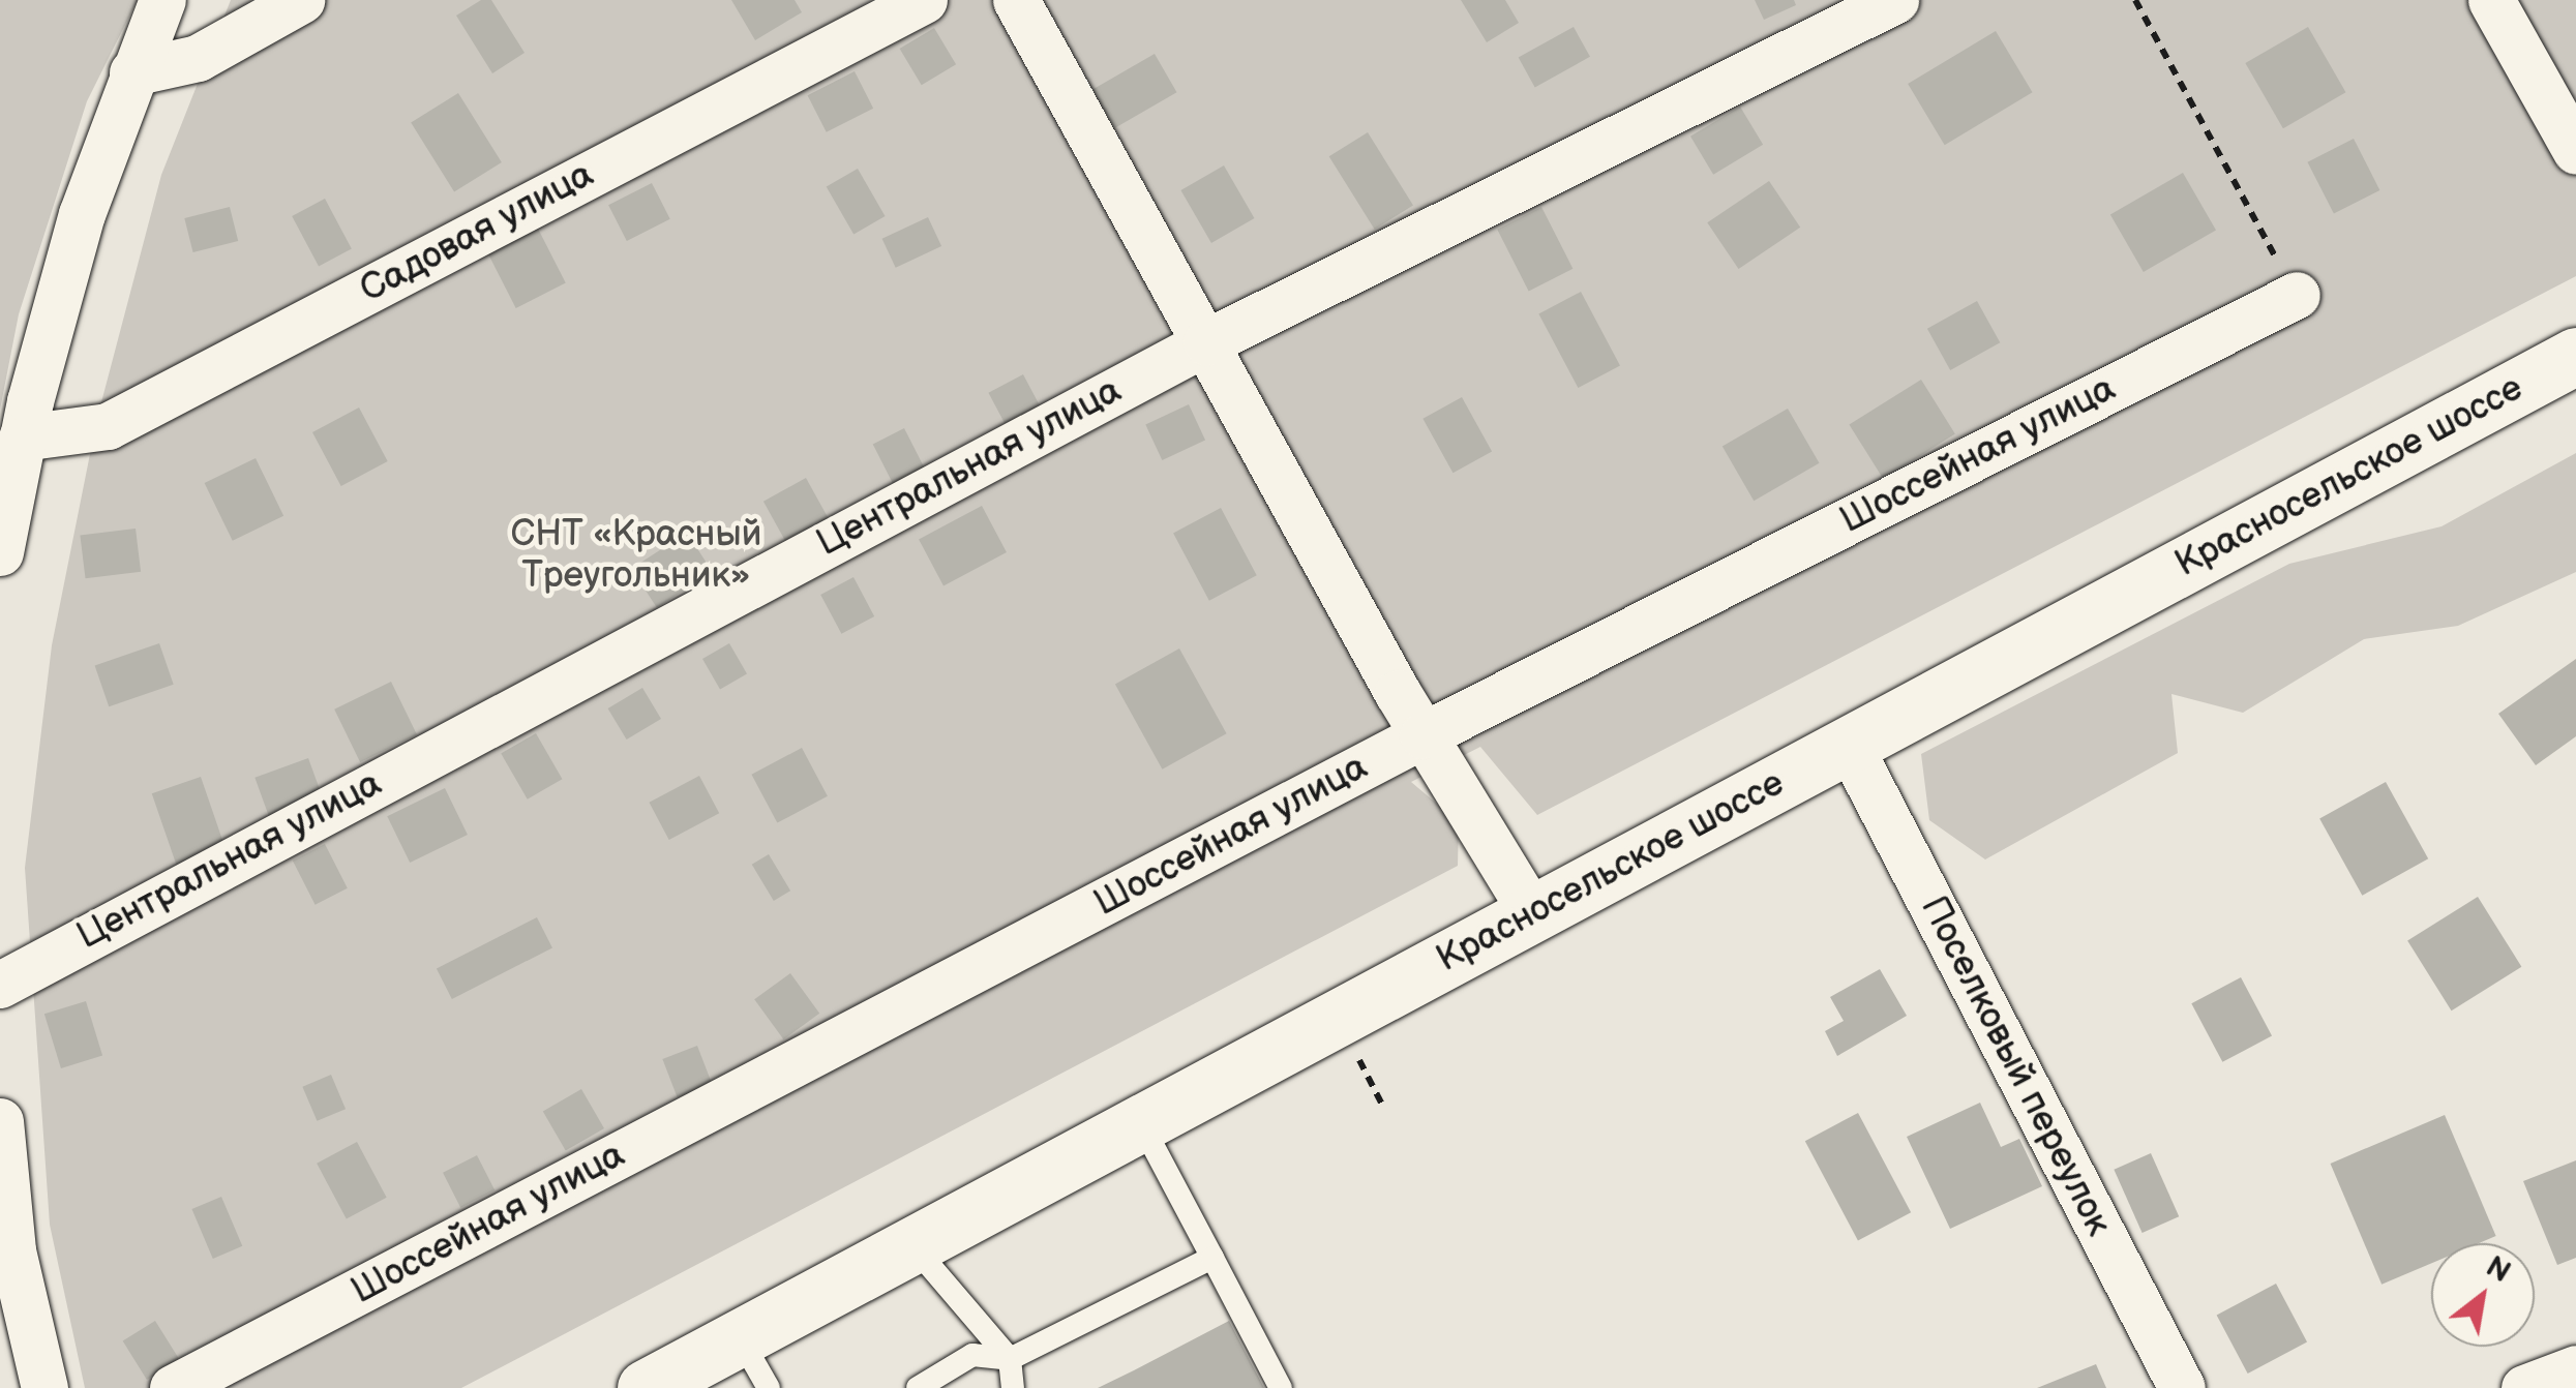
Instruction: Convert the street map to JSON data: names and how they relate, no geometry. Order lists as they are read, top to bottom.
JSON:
{
  "streets": {
    "highway": ["Красносельское шоссе"],
    "street": [
      "Садовая улица",
      "Шоссейная улица",
      "Центральная улица",
      "Поселковый переулок"
    ]
  },
  "crossings": [
    ["Красносельское шоссе", "Поселковый переулок"]
  ],
  "parks": ["СНТ «Красный Треугольник»"],
  "north": "top right"
}
